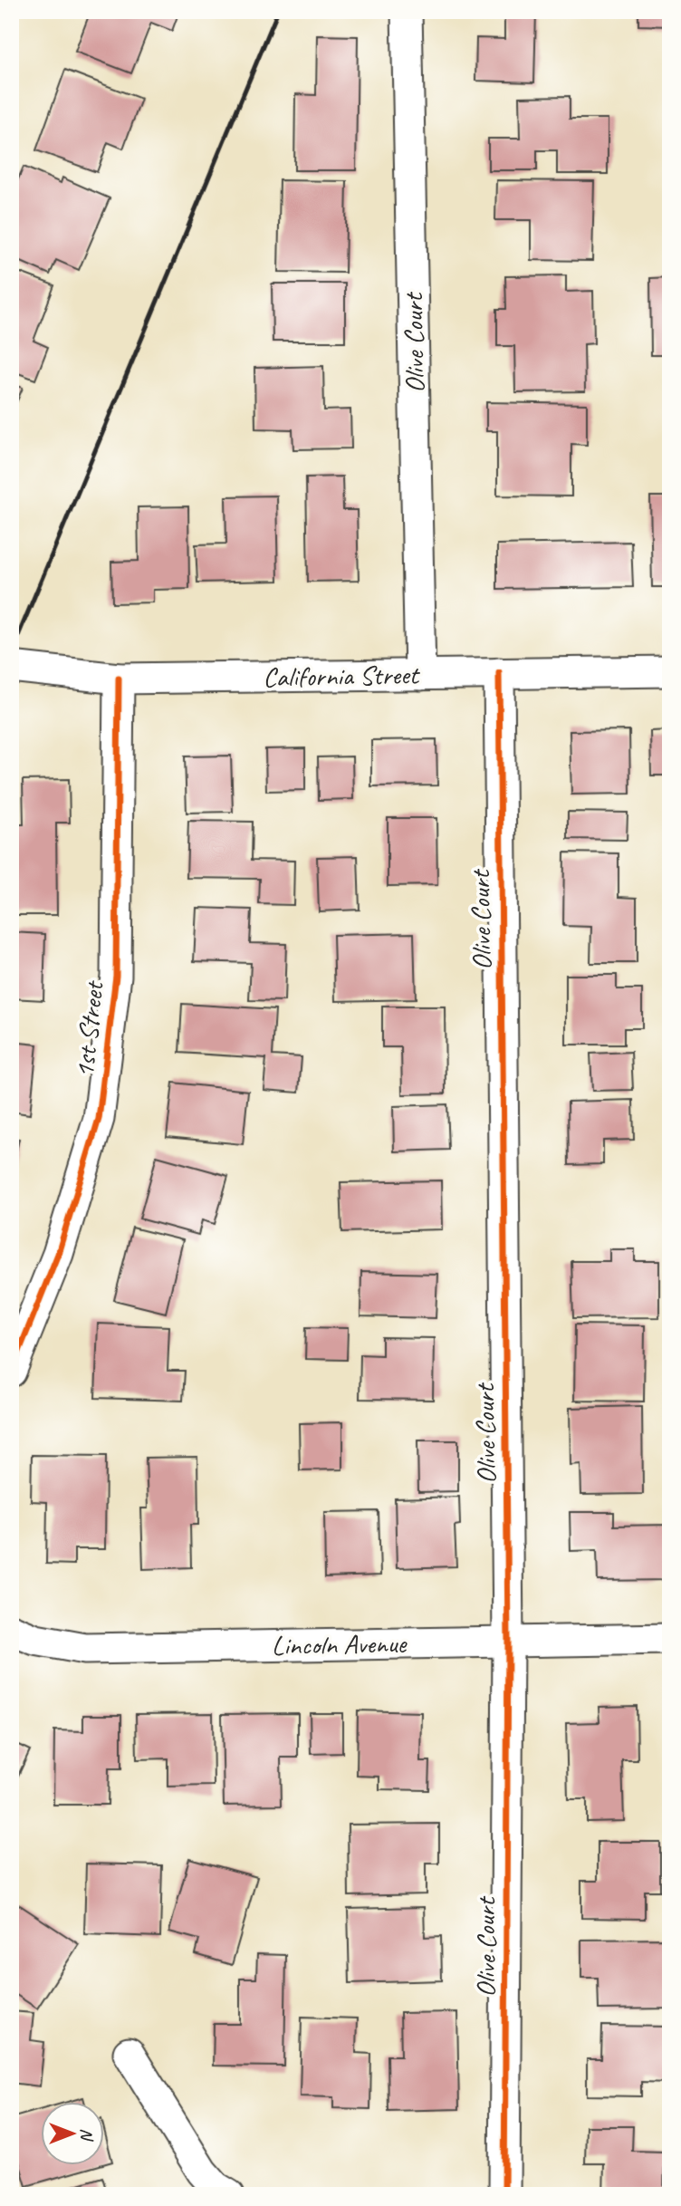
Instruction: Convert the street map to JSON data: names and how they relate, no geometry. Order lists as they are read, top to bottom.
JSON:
{
  "streets": {
    "street": [
      "Olive Court",
      "California Street",
      "1st Street",
      "Lincoln Avenue"
    ]
  },
  "crossings": [
    ["Olive Court", "California Street"],
    ["Olive Court", "Lincoln Avenue"],
    ["California Street", "1st Street"]
  ],
  "north": "right"
}
